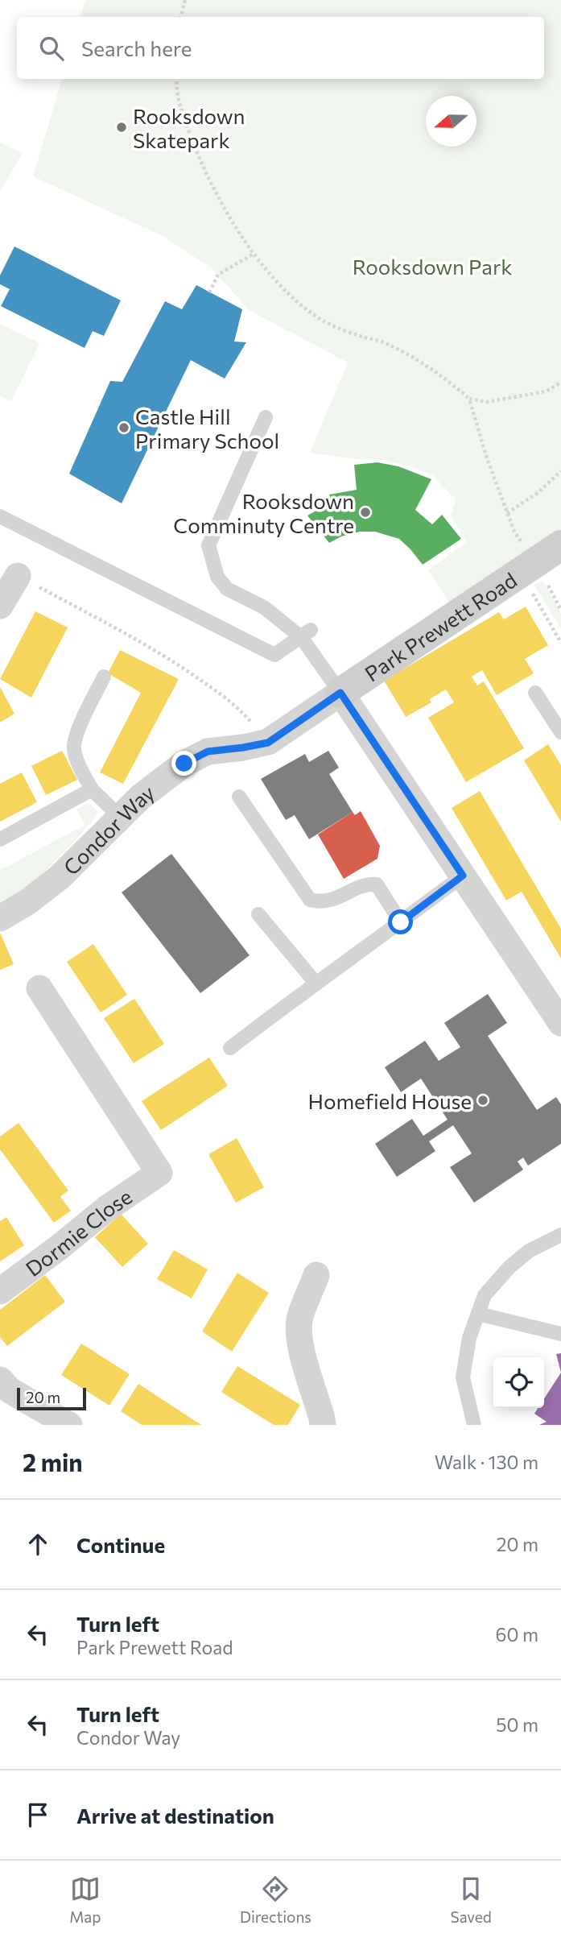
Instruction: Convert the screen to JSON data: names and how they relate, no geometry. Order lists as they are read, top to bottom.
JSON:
{
  "streets": {
    "street": ["Park Prewett Road", "Condor Way", "Dormie Close"]
  },
  "crossings": [
    ["Park Prewett Road", "Condor Way"]
  ],
  "parks": ["Rooksdown Park"],
  "places": [
    "Rooksdown Skatepark",
    "Castle Hill Primary School",
    "Rooksdown Comminuty Centre",
    "Homefield House"
  ],
  "scale_bar": "20 m",
  "north": "left",
  "page": {
    "search": "Search here",
    "scale": "20 m",
    "heading": ["2 min", "Walk · 130 m"],
    "list": [
      ["Continue", "20 m"],
      ["Turn left", "Park Prewett Road", "60 m"],
      ["Turn left", "Condor Way", "50 m"],
      "Arrive at destination"
    ],
    "nav": ["Map", "Directions", "Saved"]
  }
}
